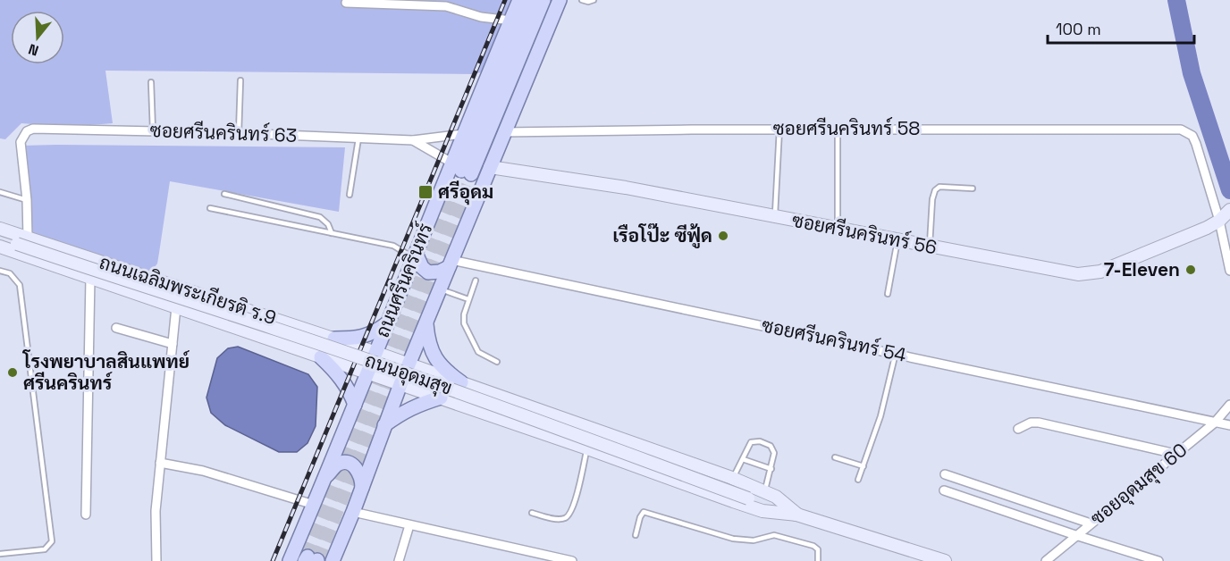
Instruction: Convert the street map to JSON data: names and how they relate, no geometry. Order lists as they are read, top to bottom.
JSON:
{
  "streets": {
    "main road": [
      "ซอยศรีนครินทร์ 56",
      "ถนนศรีนครินทร์",
      "ถนนเฉลิมพระเกียรติ ร.9",
      "ถนนอุดมสุข"
    ],
    "street": [
      "ซอยศรีนครินทร์ 58",
      "ซอยศรีนครินทร์ 63",
      "ซอยศรีนครินทร์ 54",
      "ซอยอุดมสุข 60"
    ]
  },
  "crossings": [
    ["ซอยศรีนครินทร์ 58", "ซอยศรีนครินทร์ 56"],
    ["ซอยศรีนครินทร์ 58", "ถนนศรีนครินทร์"],
    ["ซอยศรีนครินทร์ 63", "ถนนศรีนครินทร์"],
    ["ซอยศรีนครินทร์ 56", "ถนนศรีนครินทร์"],
    ["ถนนศรีนครินทร์", "ถนนเฉลิมพระเกียรติ ร.9"],
    ["ถนนศรีนครินทร์", "ซอยศรีนครินทร์ 54"],
    ["ถนนศรีนครินทร์", "ถนนอุดมสุข"],
    ["ถนนเฉลิมพระเกียรติ ร.9", "ถนนอุดมสุข"],
    ["ซอยศรีนครินทร์ 54", "ซอยอุดมสุข 60"]
  ],
  "places": {
    "transit": ["ศรีอุดม"],
    "other": ["เรือโป๊ะ ซีฟู้ด", "7-Eleven", "โรงพยาบาลสินแพทย์ ศรีนครินทร์"]
  },
  "scale_bar": "100 m",
  "north": "bottom"
}
